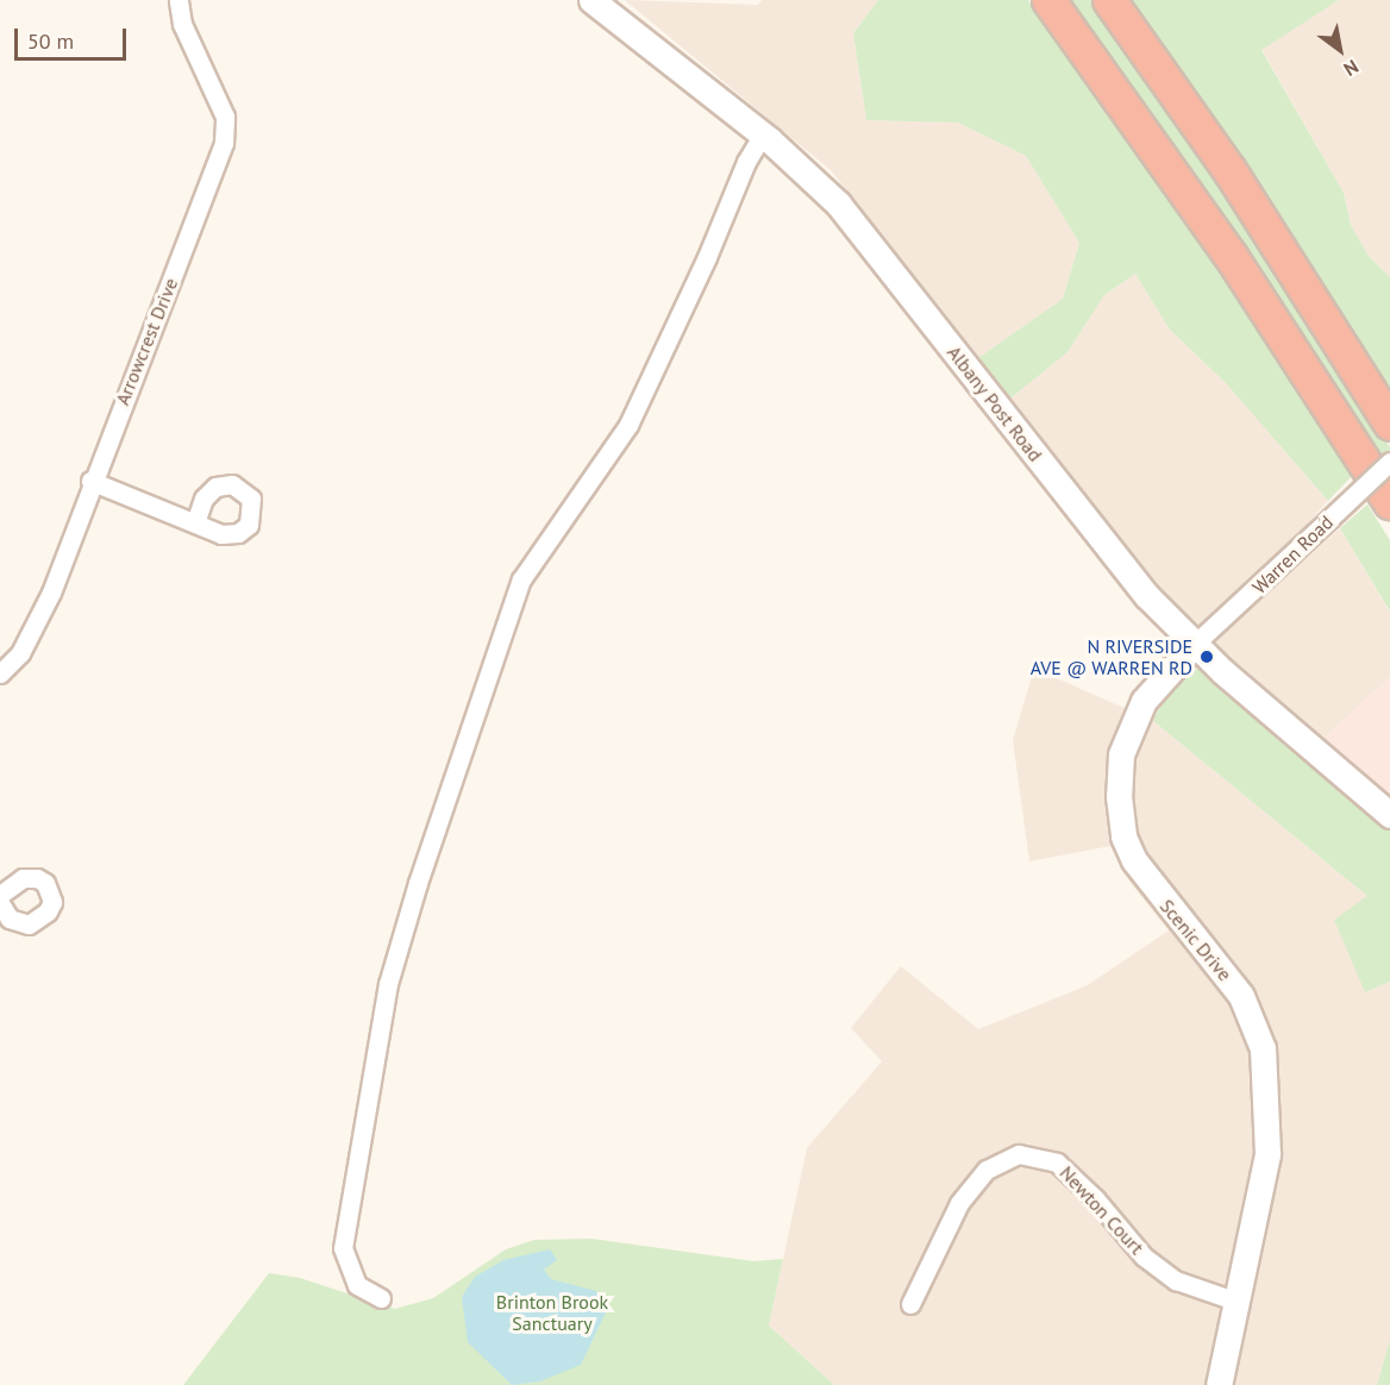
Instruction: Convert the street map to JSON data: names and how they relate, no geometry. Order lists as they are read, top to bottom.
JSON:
{
  "streets": {
    "main road": ["Albany Post Road", "Scenic Drive"],
    "street": ["Arrowcrest Drive", "Warren Road", "Newton Court"]
  },
  "crossings": [
    ["Albany Post Road", "Warren Road"],
    ["Albany Post Road", "Scenic Drive"],
    ["Warren Road", "Scenic Drive"],
    ["Scenic Drive", "Newton Court"]
  ],
  "parks": ["Brinton Brook Sanctuary"],
  "places": ["N RIVERSIDE AVE @ WARREN RD"],
  "scale_bar": "50 m",
  "north": "bottom right"
}
